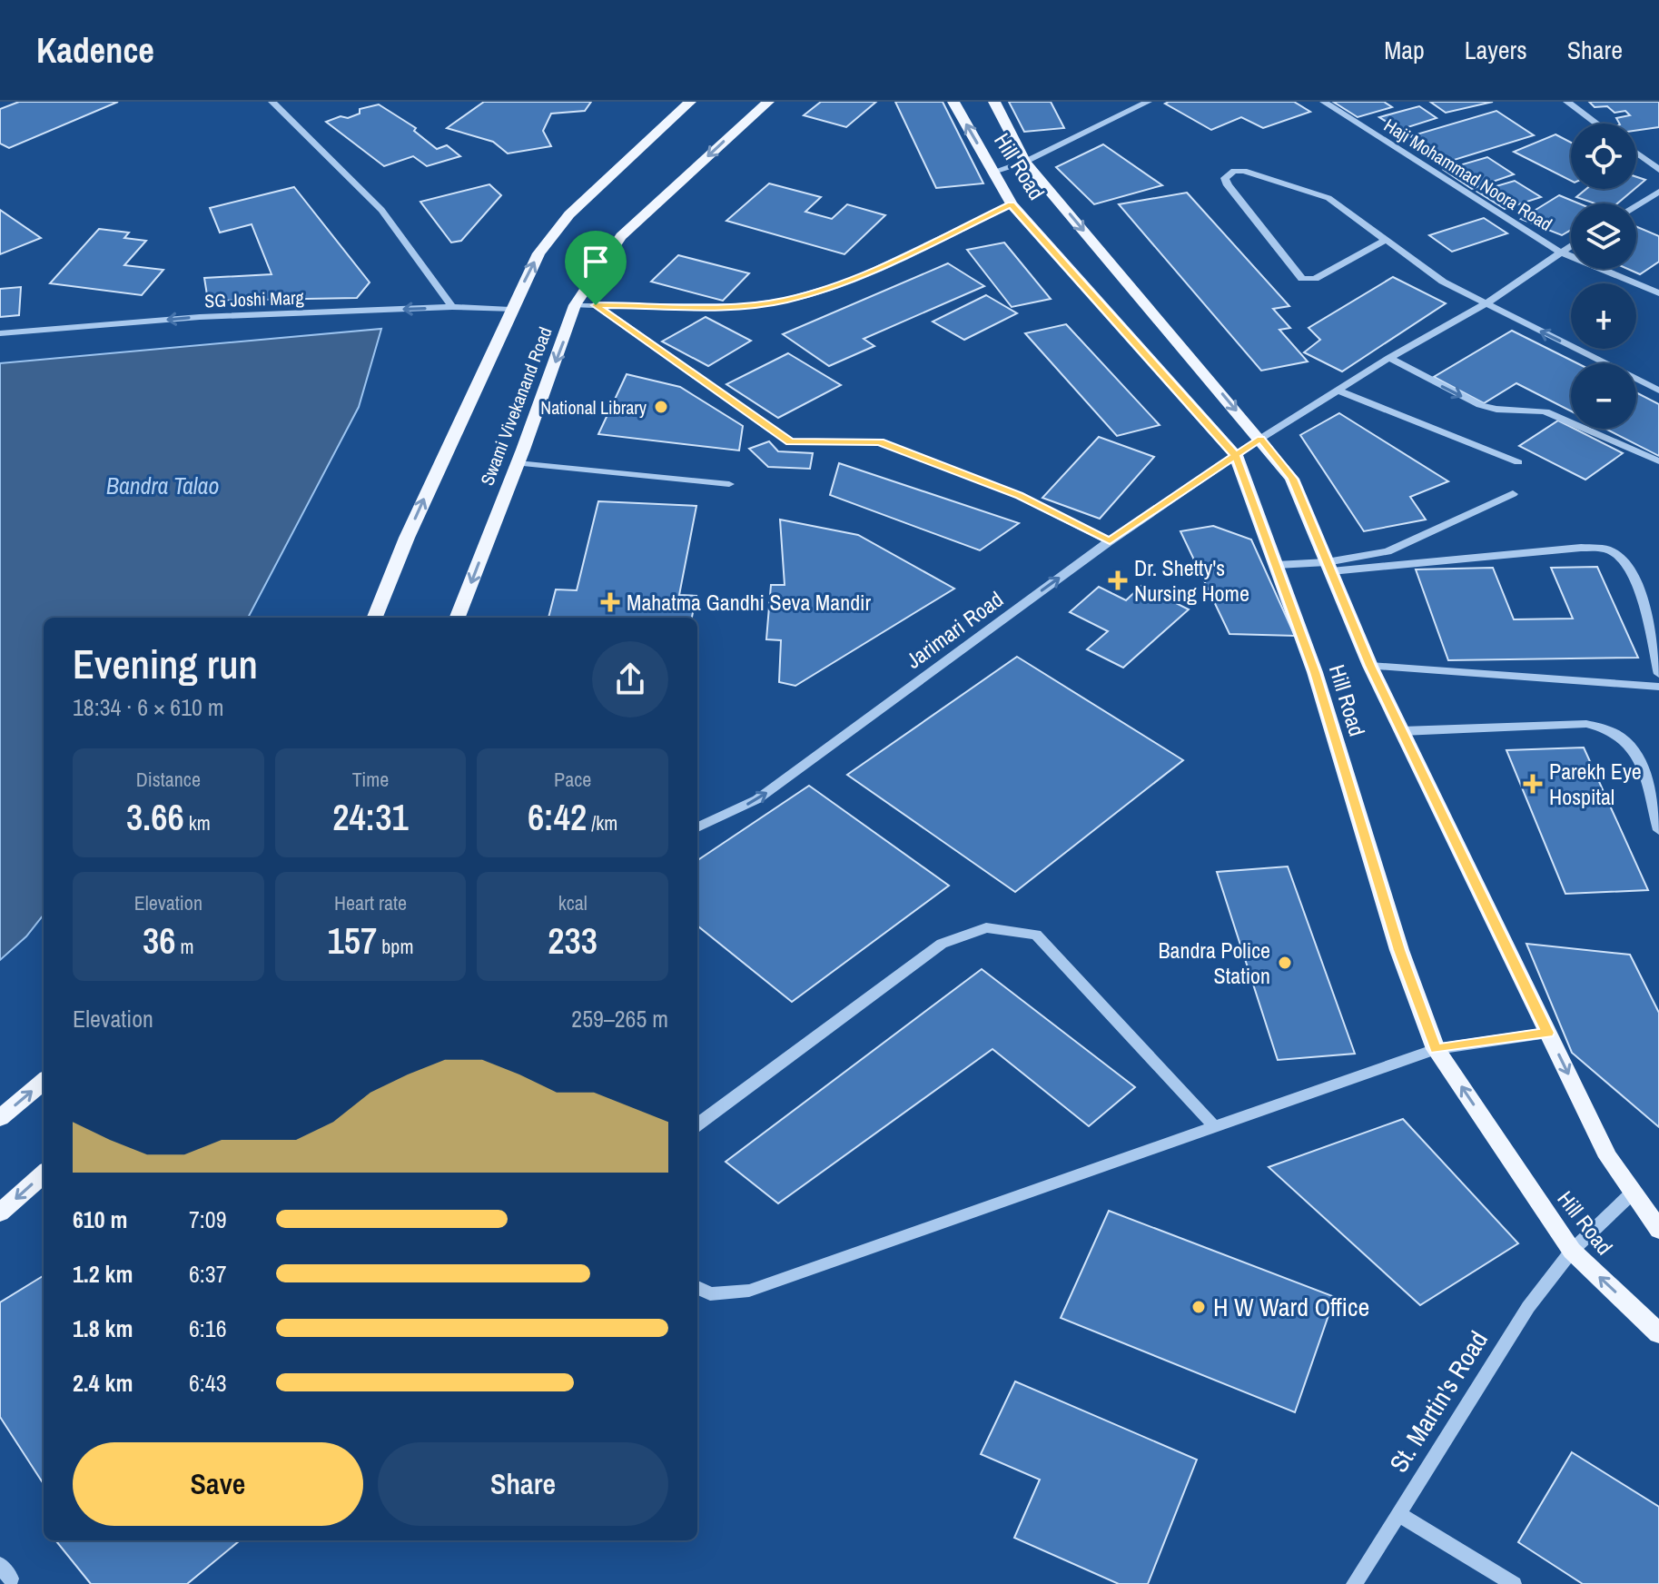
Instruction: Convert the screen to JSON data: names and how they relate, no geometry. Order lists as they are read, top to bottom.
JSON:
{
  "streets": {
    "main road": ["Hill Road", "Swami Vivekanand Road"],
    "street": [
      "Haji Mohammad Noora Road",
      "SG Joshi Marg",
      "Jarimari Road",
      "St. Martin's Road"
    ]
  },
  "crossings": [
    ["Hill Road", "Jarimari Road"],
    ["Hill Road", "St. Martin's Road"],
    ["Haji Mohammad Noora Road", "Jarimari Road"],
    ["SG Joshi Marg", "Swami Vivekanand Road"]
  ],
  "one_way": ["SG Joshi Marg", "Jarimari Road"],
  "water": ["Bandra Talao"],
  "places": {
    "other": ["National Library", "Bandra Police Station", "H W Ward Office"],
    "health": ["Dr. Shetty's Nursing Home", "Mahatma Gandhi Seva Mandir", "Parekh Eye Hospital"]
  },
  "page": {
    "header": "Kadence",
    "nav": ["Map", "Layers", "Share"],
    "map_buttons": ["+", "−"],
    "heading": ["Evening run", "18:34 · 6 × 610 m"],
    "stats": [
      ["Distance", "3.66 km"],
      ["Time", "24:31"],
      ["Pace", "6:42 /km"],
      ["Elevation", "36 m"],
      ["Heart rate", "157 bpm"],
      ["kcal", "233"]
    ],
    "chart": ["Elevation", "259–265 m"],
    "list": [
      {
        "name": "610 m",
        "note": "7:09"
      },
      {
        "name": "1.2 km",
        "note": "6:37"
      },
      {
        "name": "1.8 km",
        "note": "6:16"
      },
      {
        "name": "2.4 km",
        "note": "6:43"
      }
    ],
    "buttons": ["Save", "Share"]
  }
}
